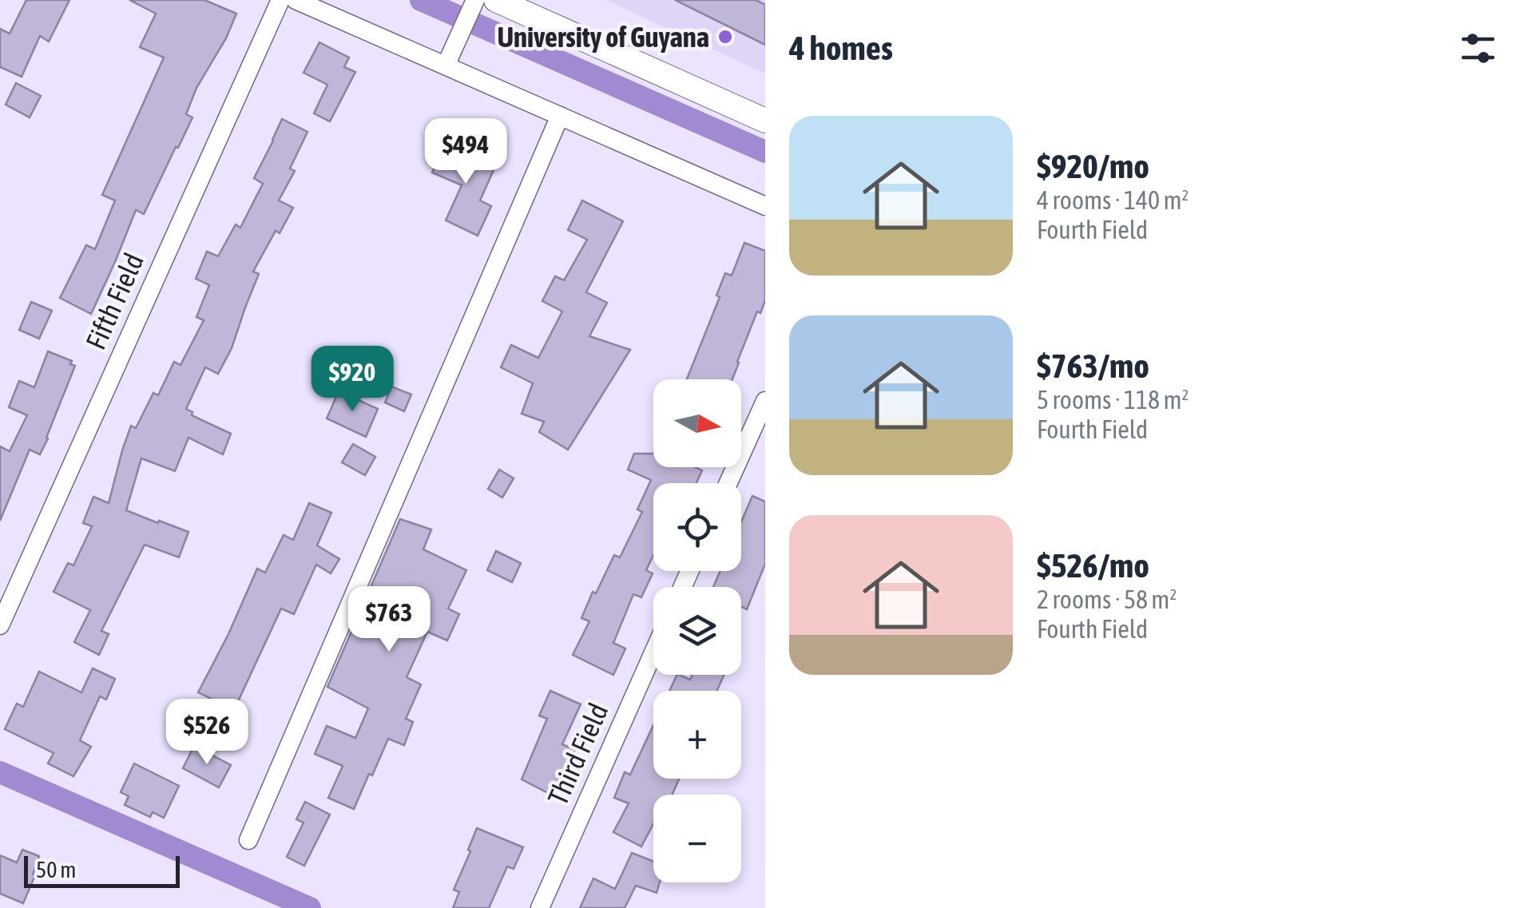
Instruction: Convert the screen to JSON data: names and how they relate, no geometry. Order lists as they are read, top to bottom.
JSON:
{
  "streets": {
    "street": ["Fifth Field", "Third Field"]
  },
  "places": ["University of Guyana"],
  "scale_bar": "50 m",
  "north": "right",
  "page": {
    "heading": "4 homes",
    "list": [
      {
        "name": "$920/mo",
        "note": "4 rooms · 140 m² · Fourth Field"
      },
      {
        "name": "$763/mo",
        "note": "5 rooms · 118 m² · Fourth Field"
      },
      {
        "name": "$526/mo",
        "note": "2 rooms · 58 m² · Fourth Field"
      }
    ],
    "price": [
      "$494",
      "$920",
      "$763",
      "$526"
    ],
    "map_buttons": ["+", "−"],
    "scale": "50 m"
  }
}
